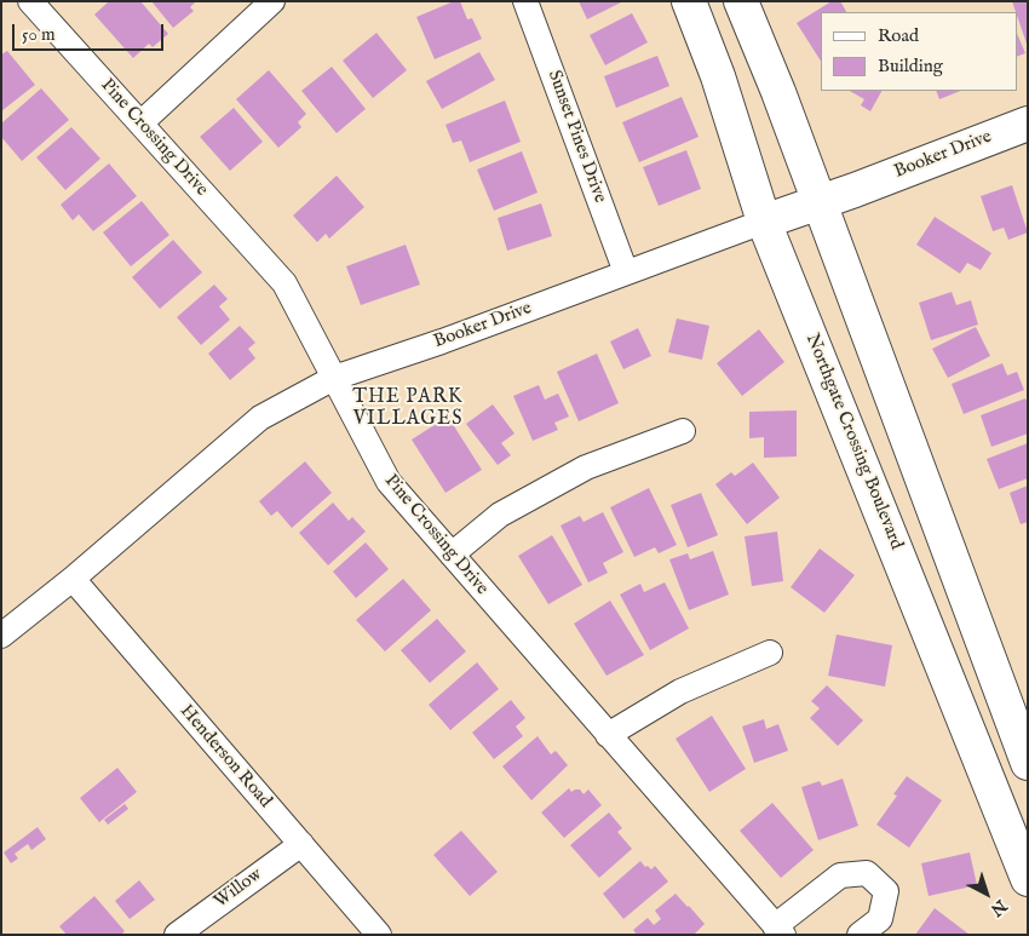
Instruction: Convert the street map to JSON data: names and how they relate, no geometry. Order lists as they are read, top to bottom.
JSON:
{
  "streets": {
    "main road": ["Booker Drive", "Northgate Crossing Boulevard"],
    "street": [
      "Sunset Pines Drive",
      "Pine Crossing Drive",
      "Henderson Road",
      "Willow"
    ]
  },
  "crossings": [
    ["Sunset Pines Drive", "Booker Drive"],
    ["Pine Crossing Drive", "Booker Drive"],
    ["Booker Drive", "Northgate Crossing Boulevard"],
    ["Booker Drive", "Henderson Road"],
    ["Henderson Road", "Willow"]
  ],
  "districts": ["THE PARK VILLAGES"],
  "legend": ["Road", "Building"],
  "scale_bar": "50 m",
  "north": "bottom right"
}
